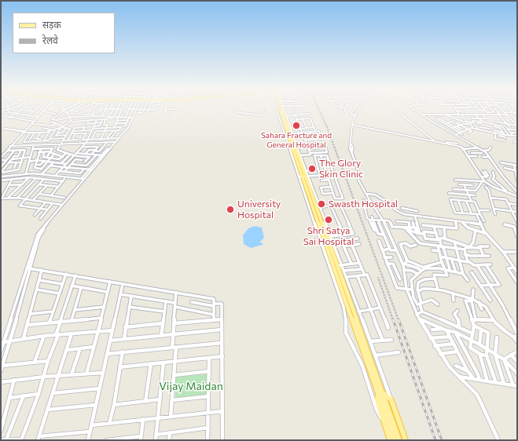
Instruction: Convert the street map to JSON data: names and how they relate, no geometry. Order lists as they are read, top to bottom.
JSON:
{
  "parks": ["Vijay Maidan"],
  "places": [
    "Sahara Fracture and General Hospital",
    "The Glory Skin Clinic",
    "Swasth Hospital",
    "University Hospital",
    "Shri Satya Sai Hospital"
  ],
  "legend": ["सड़क", "रेलवे"]
}
